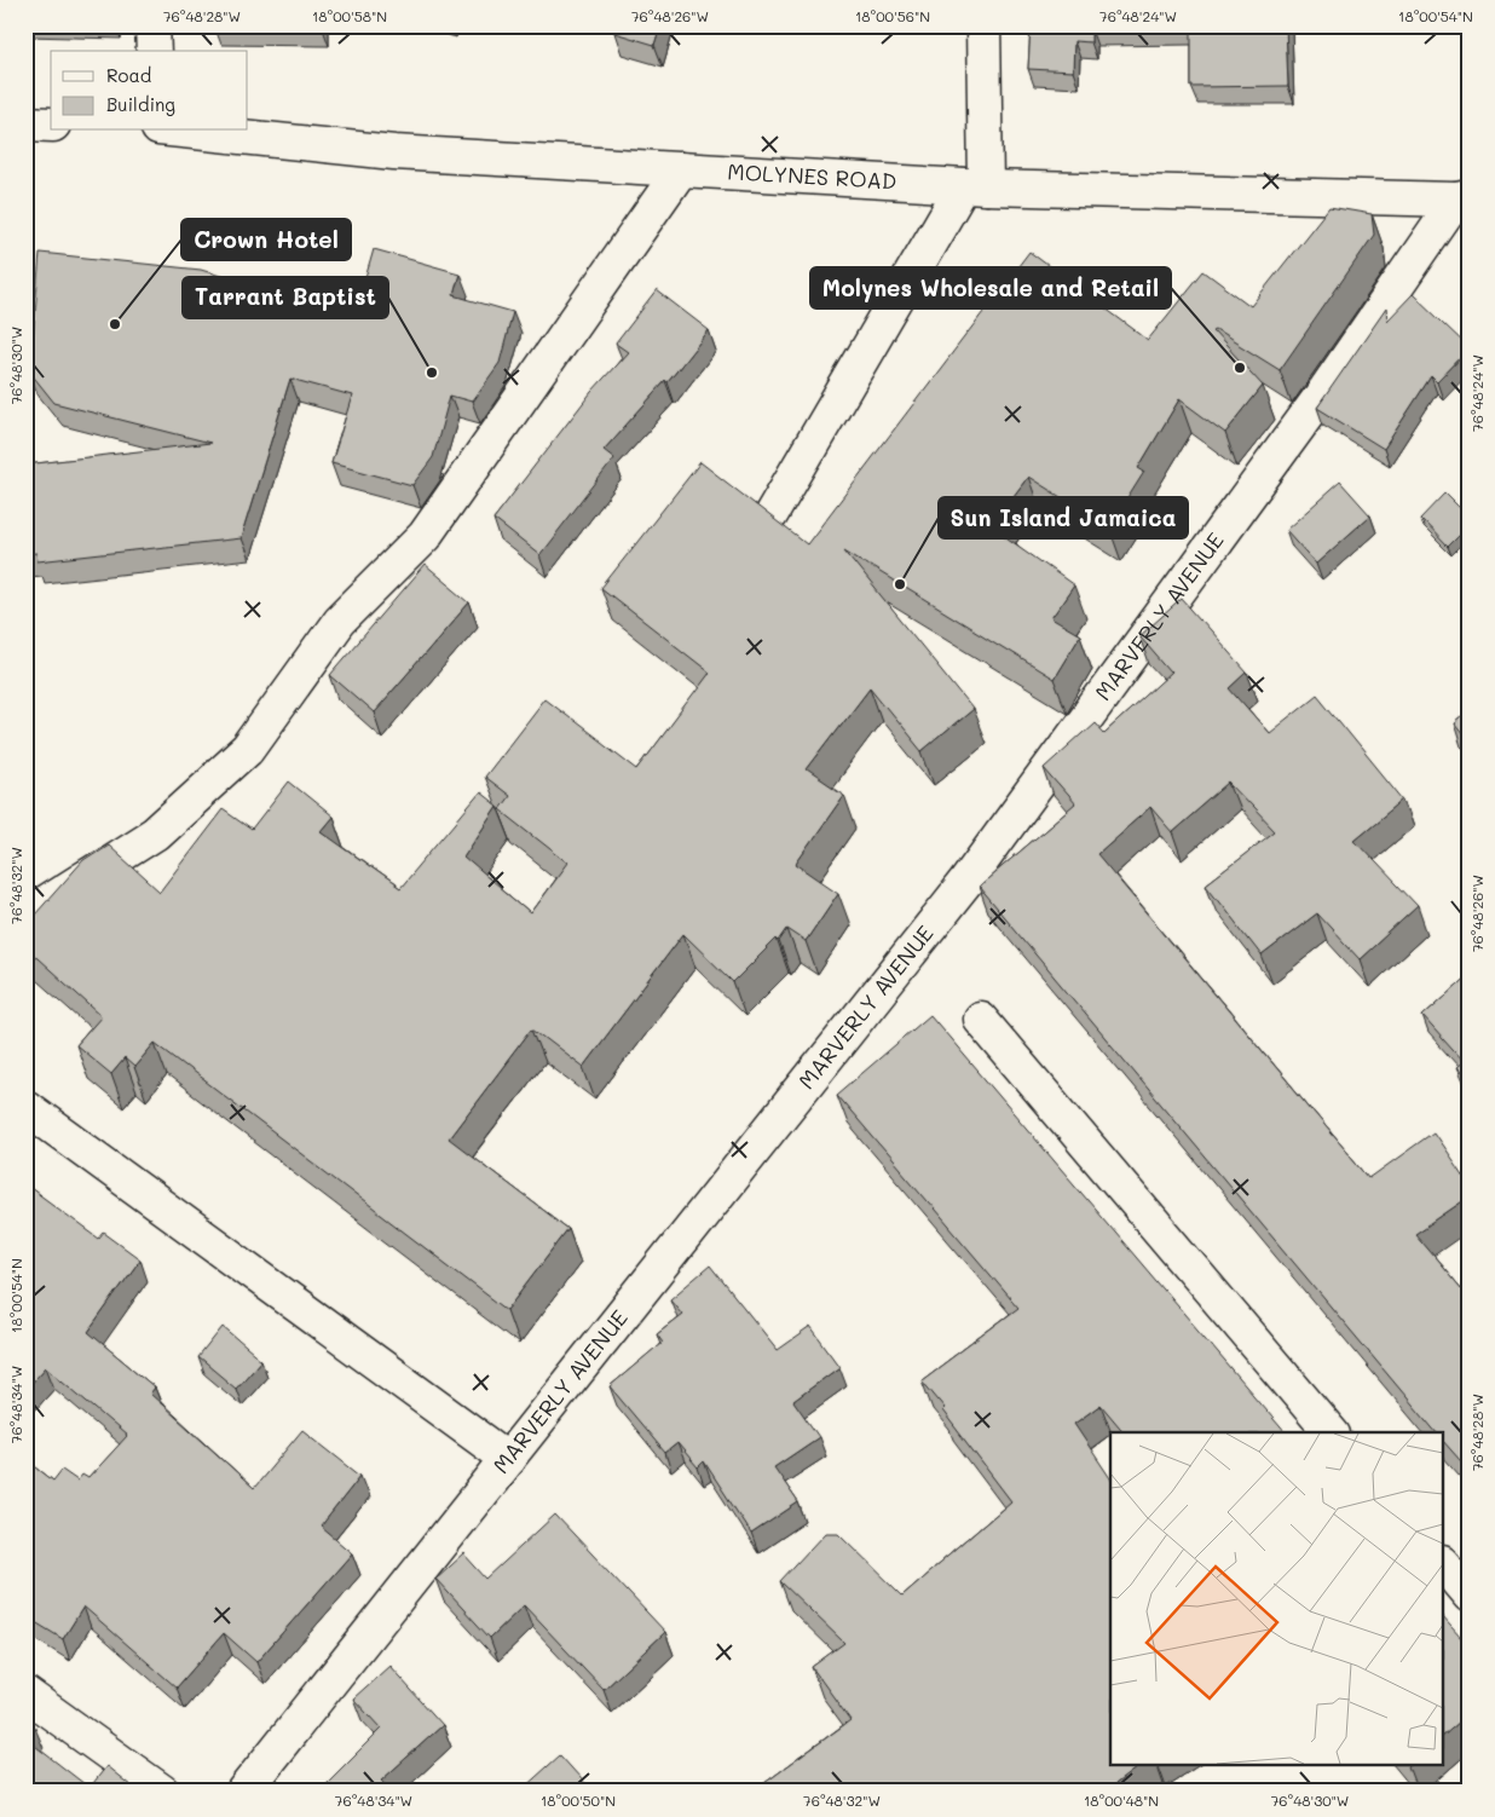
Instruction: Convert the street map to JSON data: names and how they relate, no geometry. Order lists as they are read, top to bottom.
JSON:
{
  "streets": {
    "street": ["MOLYNES ROAD", "MARVERLY AVENUE"]
  },
  "crossings": [
    ["MOLYNES ROAD", "MARVERLY AVENUE"]
  ],
  "places": [
    "Crown Hotel",
    "Molynes Wholesale and Retail",
    "Tarrant Baptist",
    "Sun Island Jamaica"
  ],
  "legend": ["Road", "Building"],
  "coordinates": [
    "76°48'28\"W",
    "18°00'58\"N",
    "76°48'26\"W",
    "18°00'56\"N",
    "76°48'24\"W",
    "18°00'54\"N",
    "76°48'30\"W",
    "76°48'32\"W",
    "76°48'34\"W",
    "18°00'50\"N",
    "18°00'48\"N"
  ]
}
